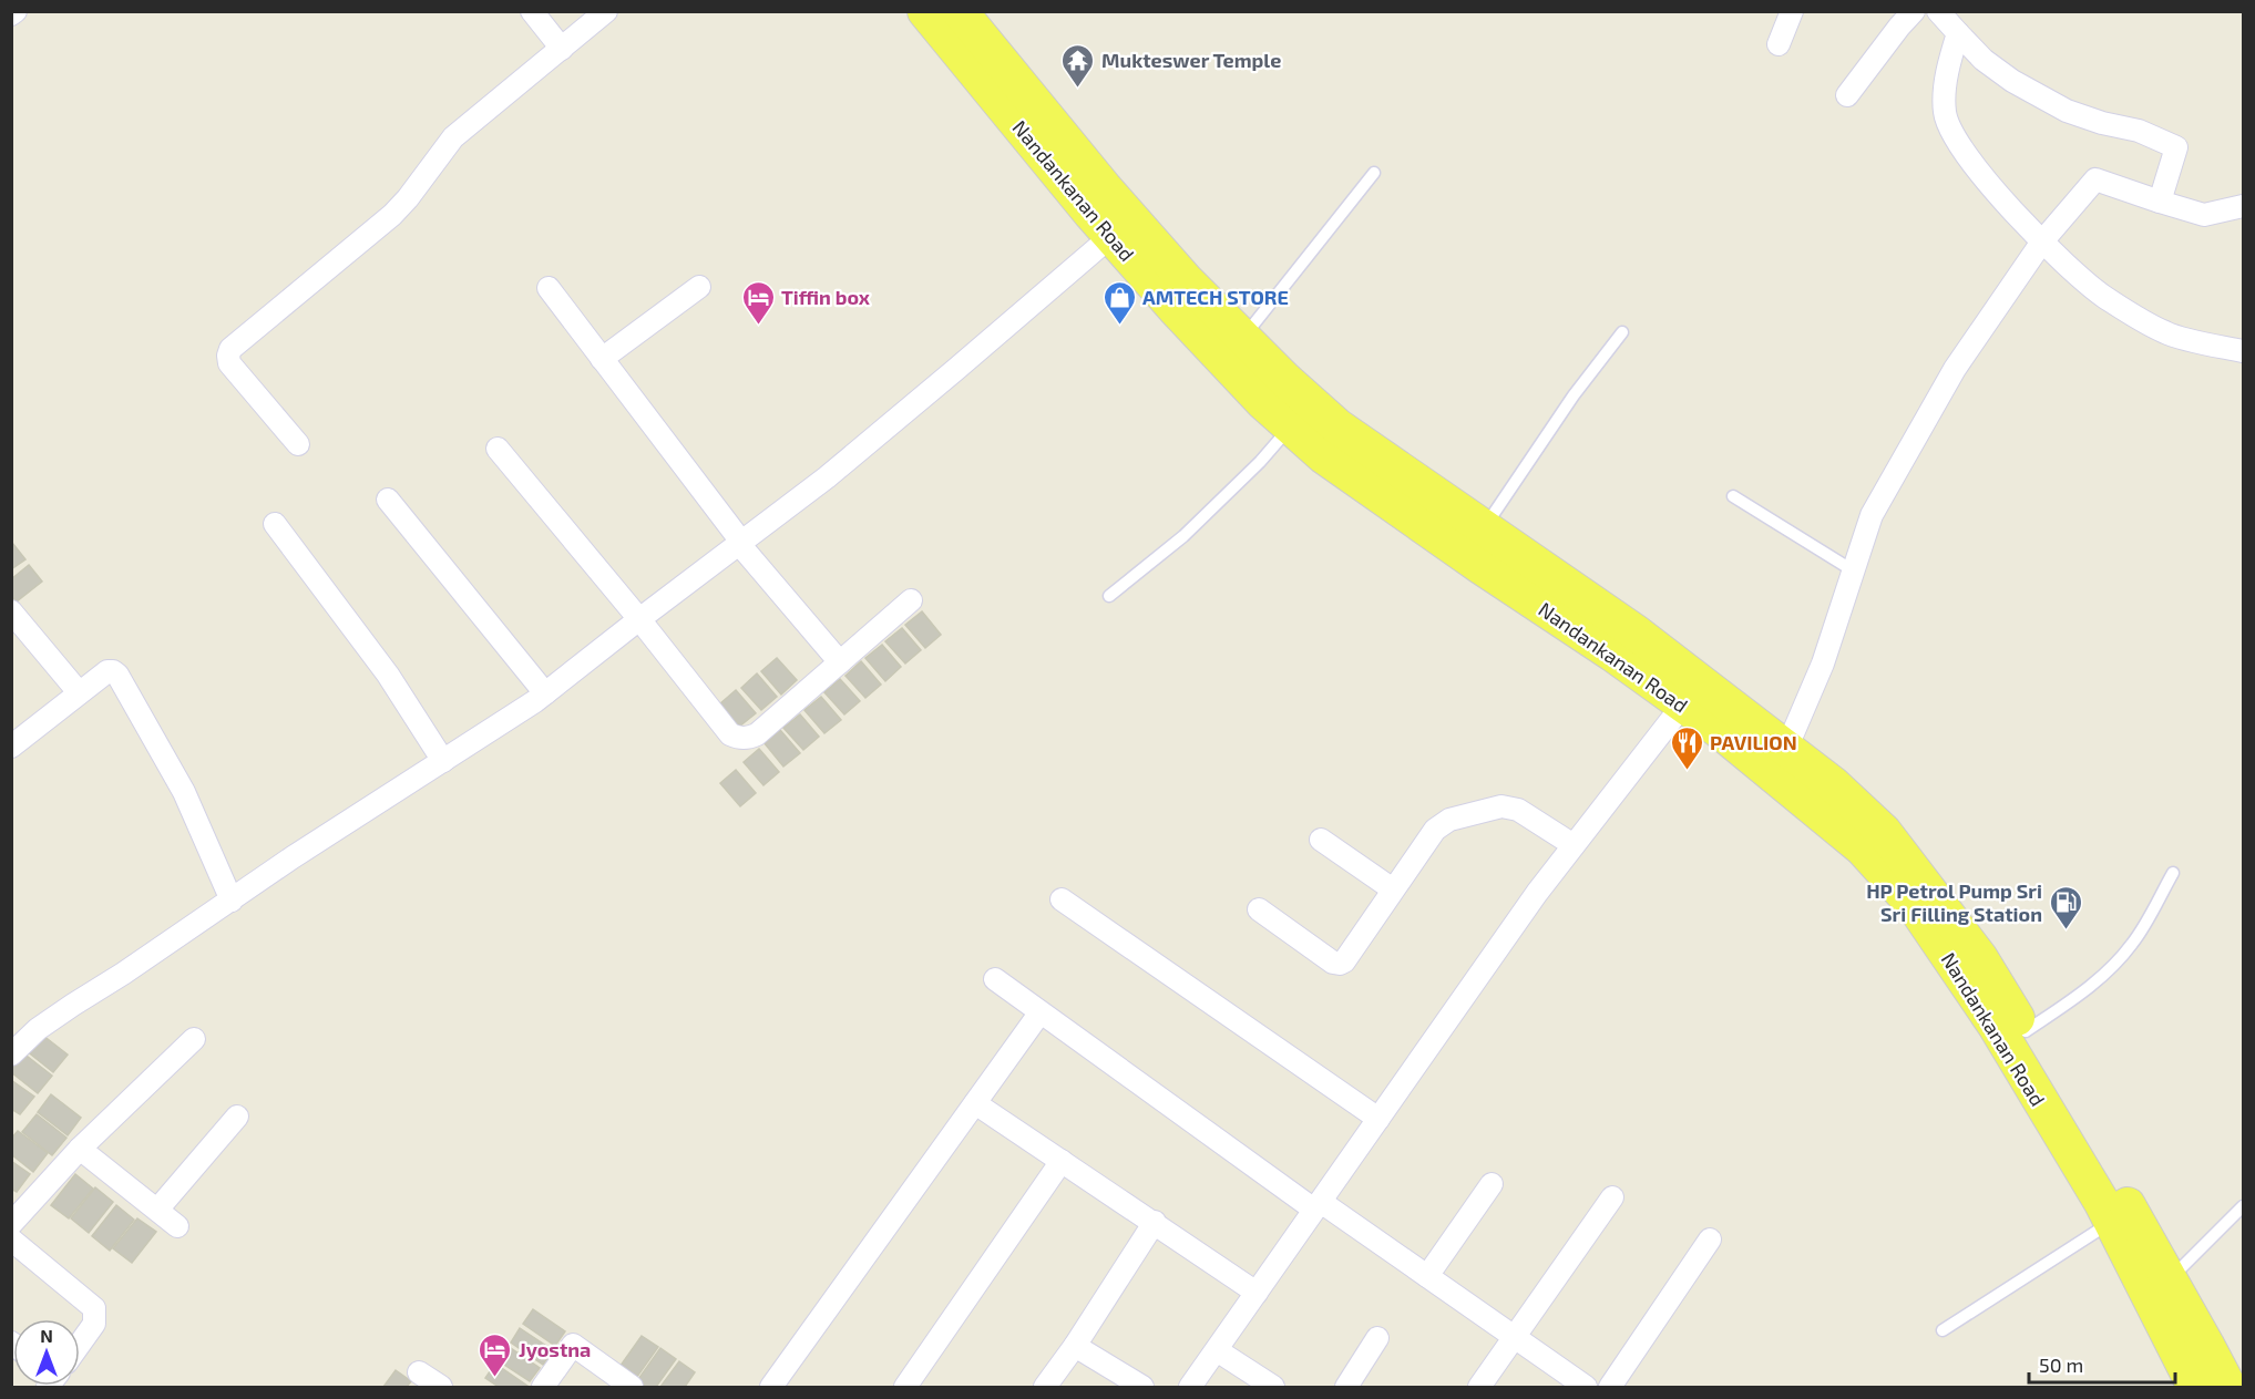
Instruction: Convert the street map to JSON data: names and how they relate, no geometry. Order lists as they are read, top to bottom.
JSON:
{
  "streets": {
    "main road": ["Nandankanan Road"]
  },
  "places": {
    "temple": ["Mukteswer Temple"],
    "hotel": ["Tiffin box", "Jyostna"],
    "shop": ["AMTECH STORE"],
    "restaurant": ["PAVILION"],
    "fuel station": ["HP Petrol Pump Sri Sri Filling Station"]
  },
  "scale_bar": "50 m",
  "north": "top"
}
